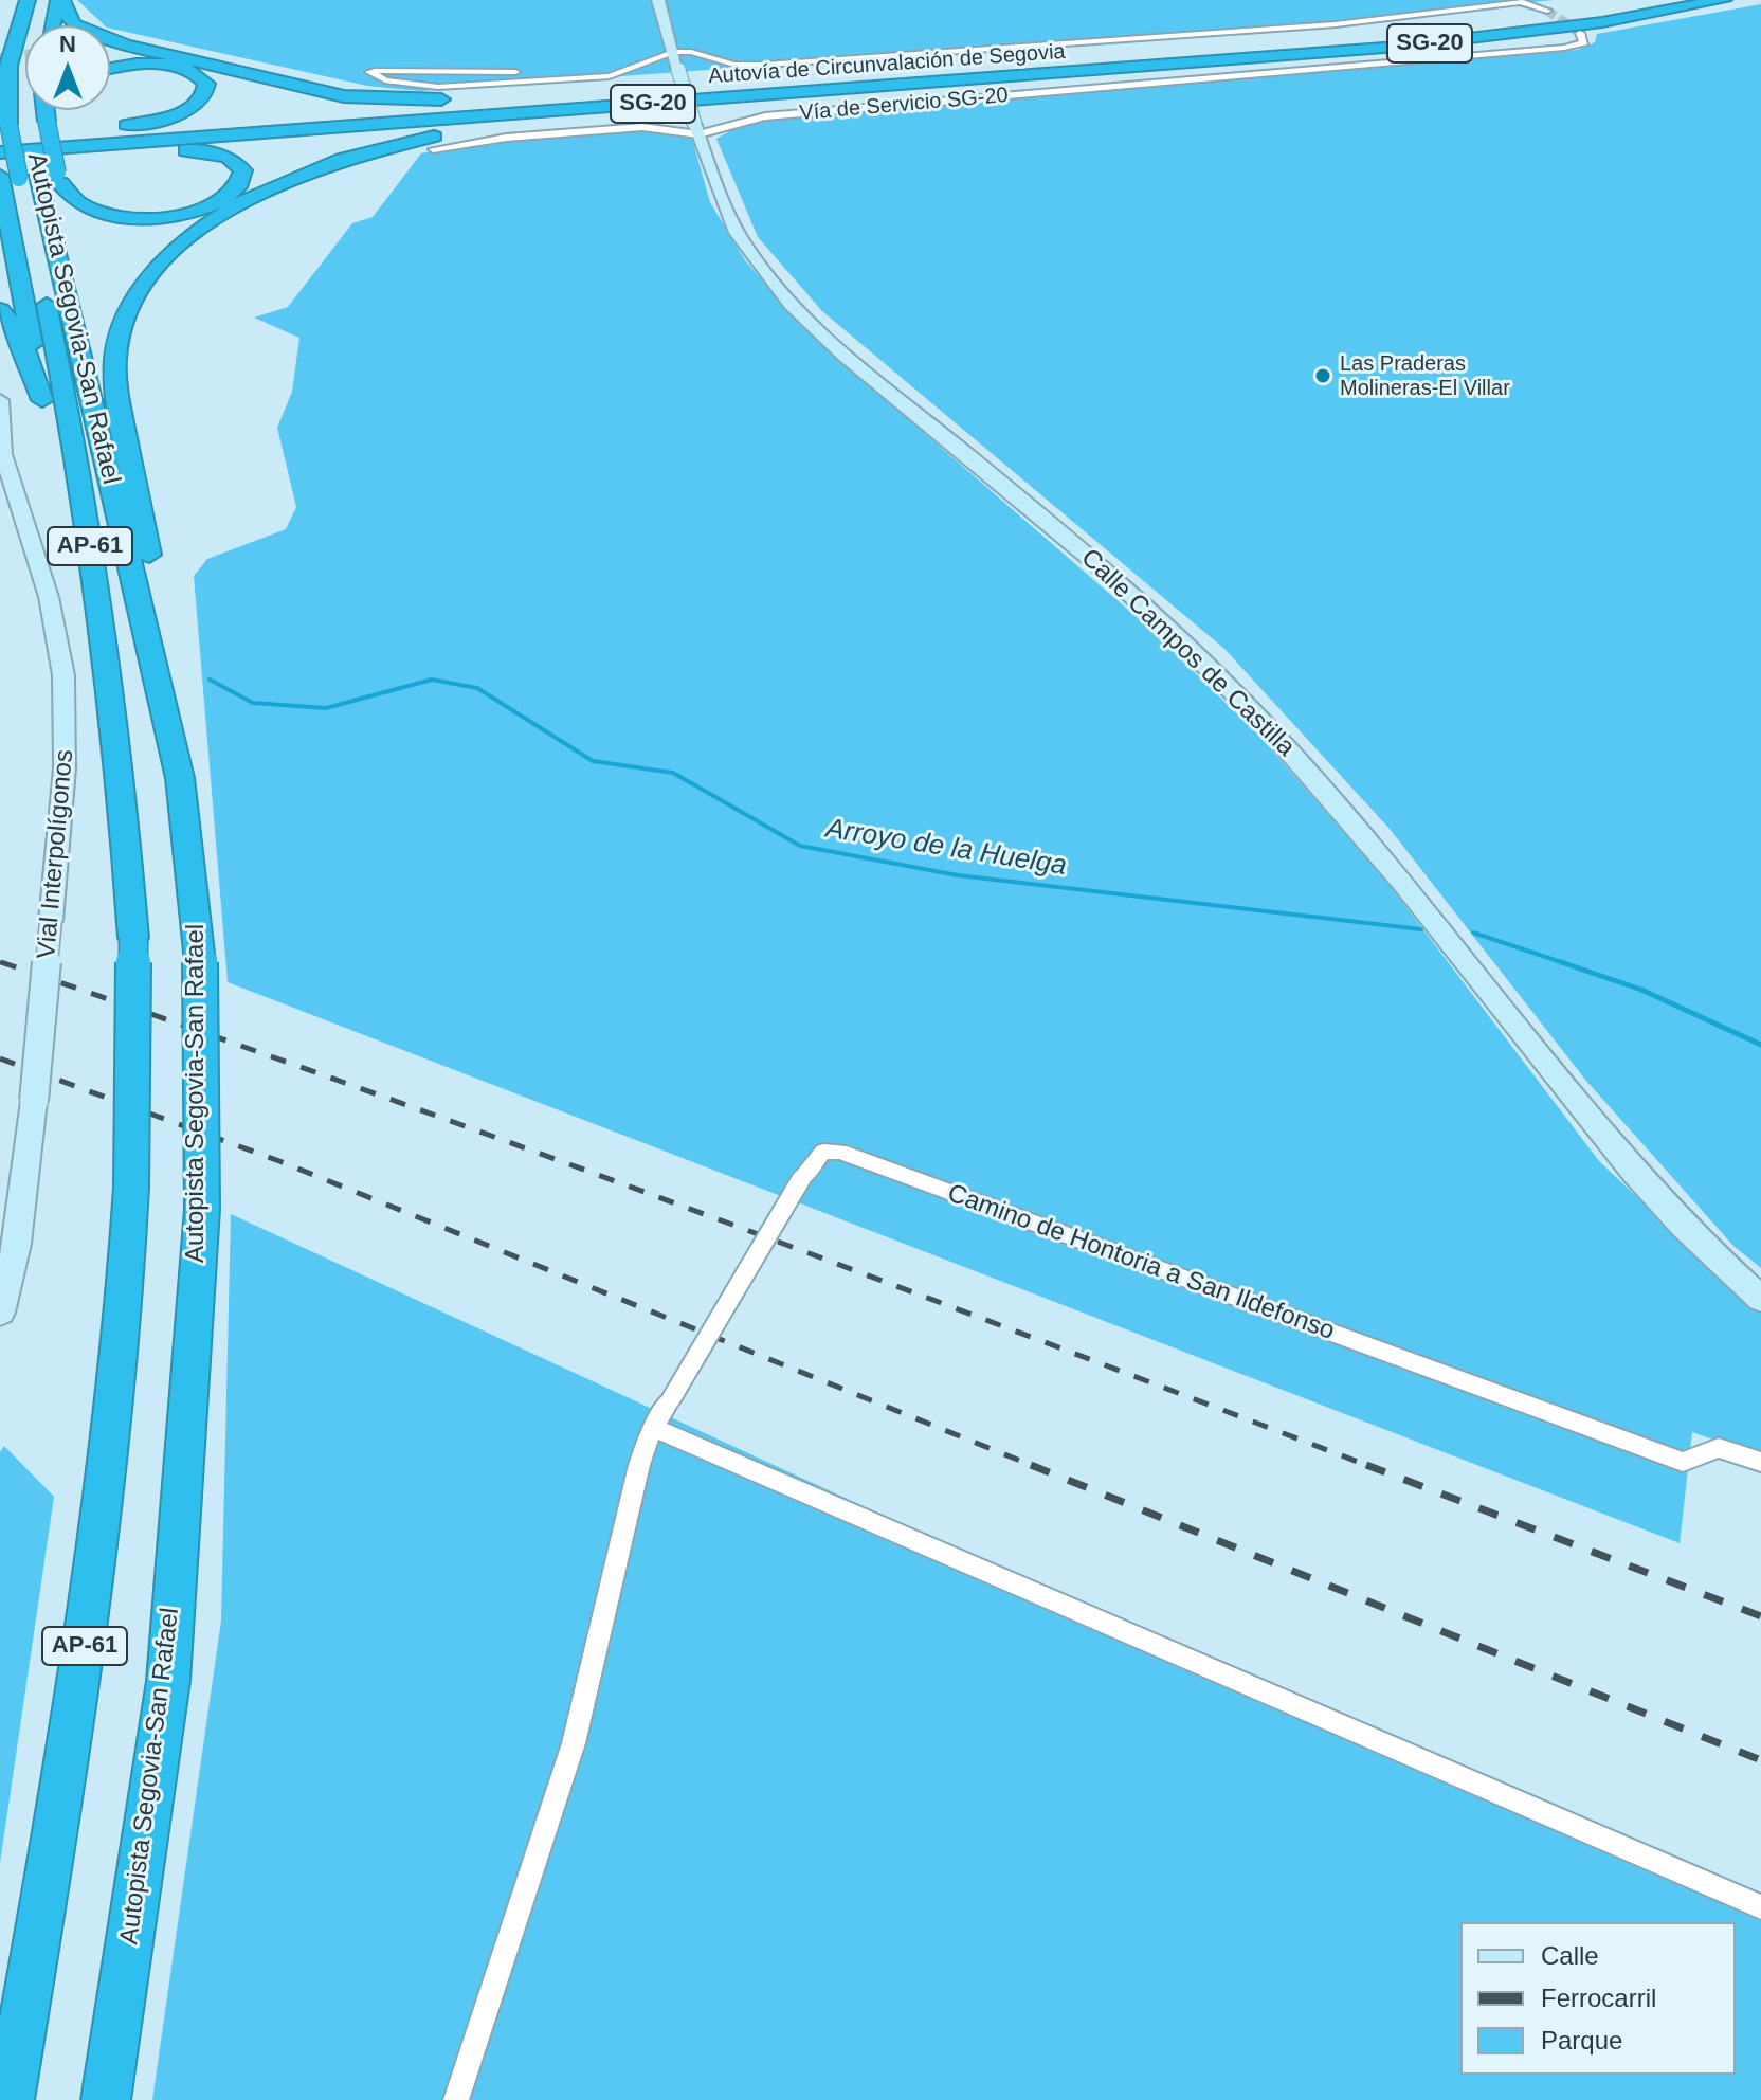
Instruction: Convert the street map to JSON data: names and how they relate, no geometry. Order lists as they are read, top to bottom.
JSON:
{
  "streets": {
    "highway": [
      "SG-20",
      "Autovía de Circunvalación de Segovia",
      "Autopista Segovia-San Rafael",
      "AP-61"
    ],
    "main road": ["Calle Campos de Castilla", "Vial Interpolígonos"],
    "street": ["Vía de Servicio SG-20", "Camino de Hontoria a San Ildefonso"]
  },
  "crossings": [
    ["Vía de Servicio SG-20", "Calle Campos de Castilla"]
  ],
  "water": ["Arroyo de la Huelga"],
  "places": ["Las Praderas Molineras-El Villar"],
  "legend": ["Calle", "Ferrocarril", "Parque"],
  "north": "top"
}
